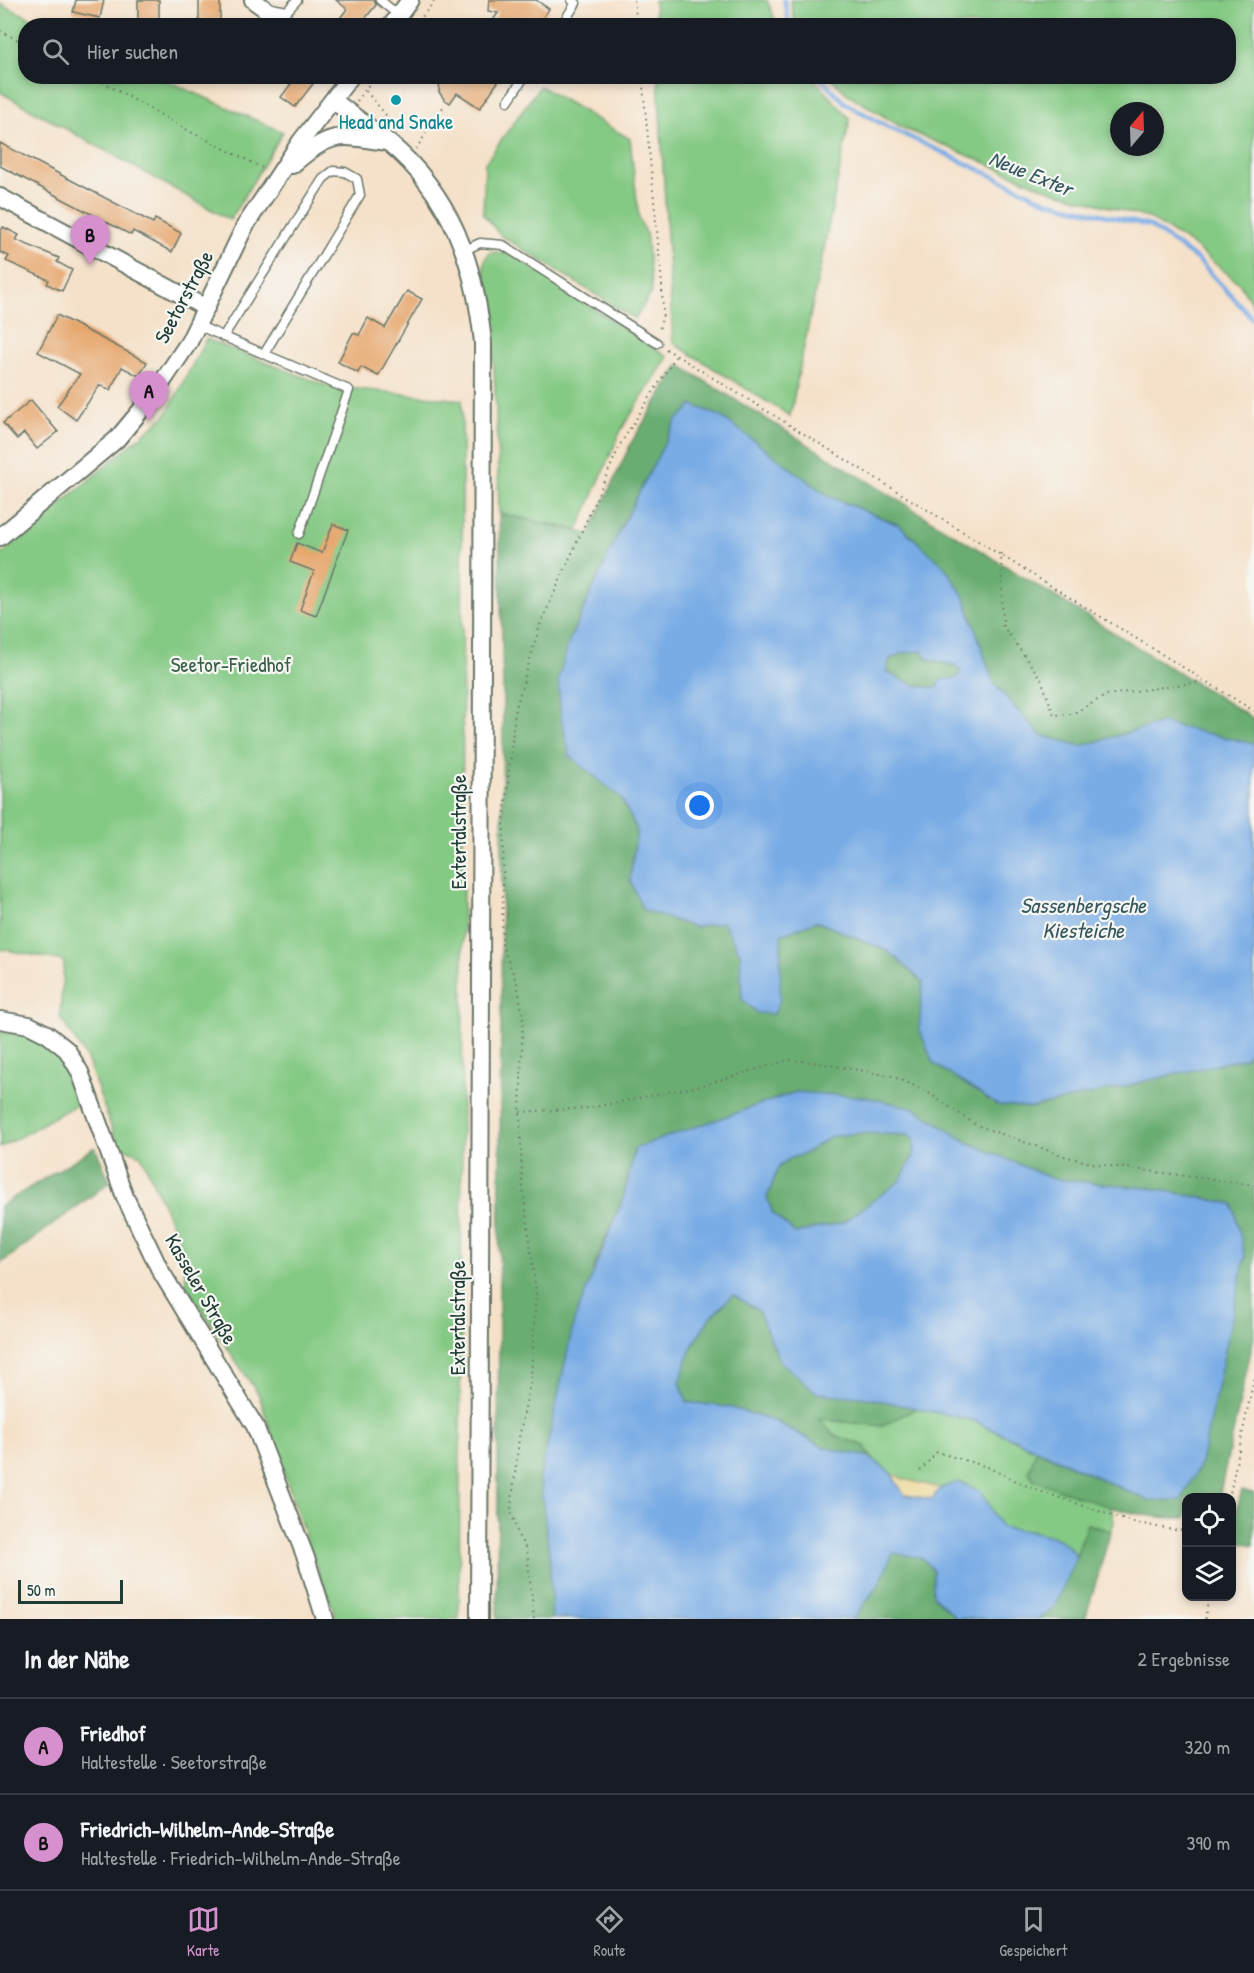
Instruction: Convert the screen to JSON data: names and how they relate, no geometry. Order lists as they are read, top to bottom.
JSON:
{
  "streets": {
    "street": ["Seetorstraße", "Extertalstraße", "Kasseler Straße"]
  },
  "crossings": [
    ["Seetorstraße", "Extertalstraße"]
  ],
  "water": ["Neue Exter", "Sassenbergsche Kiesteiche"],
  "parks": ["Seetor-Friedhof"],
  "places": ["Head and Snake"],
  "scale_bar": "50 m",
  "north": "top",
  "page": {
    "search": "Hier suchen",
    "pins": ["B", "A"],
    "scale": "50 m",
    "heading": ["In der Nähe", "2 Ergebnisse"],
    "list": [
      {
        "mark": "A",
        "name": "Friedhof",
        "note": "Haltestelle · Seetorstraße",
        "value": "320 m"
      },
      {
        "mark": "B",
        "name": "Friedrich-Wilhelm-Ande-Straße",
        "note": "Haltestelle · Friedrich-Wilhelm-Ande-Straße",
        "value": "390 m"
      }
    ],
    "nav": ["Karte", "Route", "Gespeichert"]
  }
}
